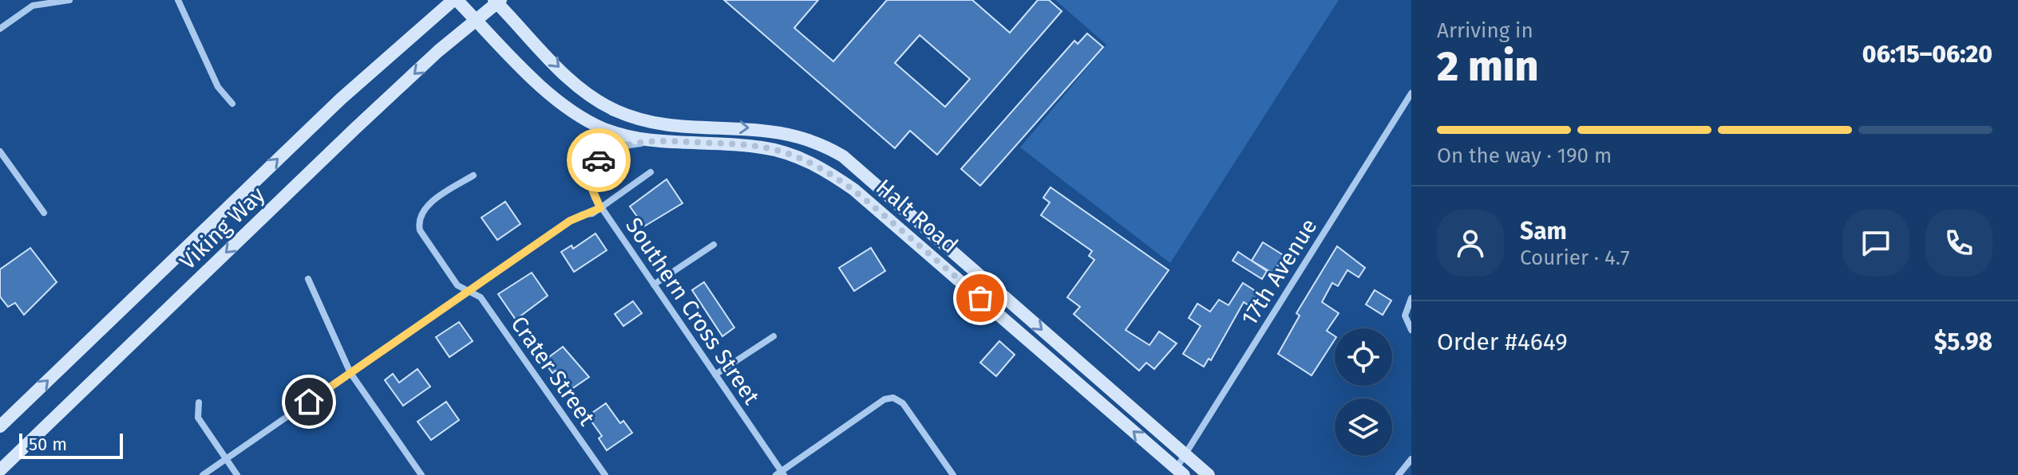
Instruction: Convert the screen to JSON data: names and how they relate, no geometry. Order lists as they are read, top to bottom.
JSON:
{
  "streets": {
    "street": [
      "Halt Road",
      "Viking Way",
      "17th Avenue",
      "Southern Cross Street",
      "Crater Street"
    ]
  },
  "crossings": [
    ["Halt Road", "Viking Way"],
    ["Halt Road", "17th Avenue"],
    ["Halt Road", "Southern Cross Street"]
  ],
  "scale_bar": "50 m",
  "page": {
    "heading": ["2 min", "Arriving in", "06:15–06:20"],
    "panel": [
      "Sam",
      "Courier · 4.7",
      "Order #4649",
      "$5.98"
    ],
    "bar": "On the way · 190 m",
    "scale": "50 m"
  }
}
